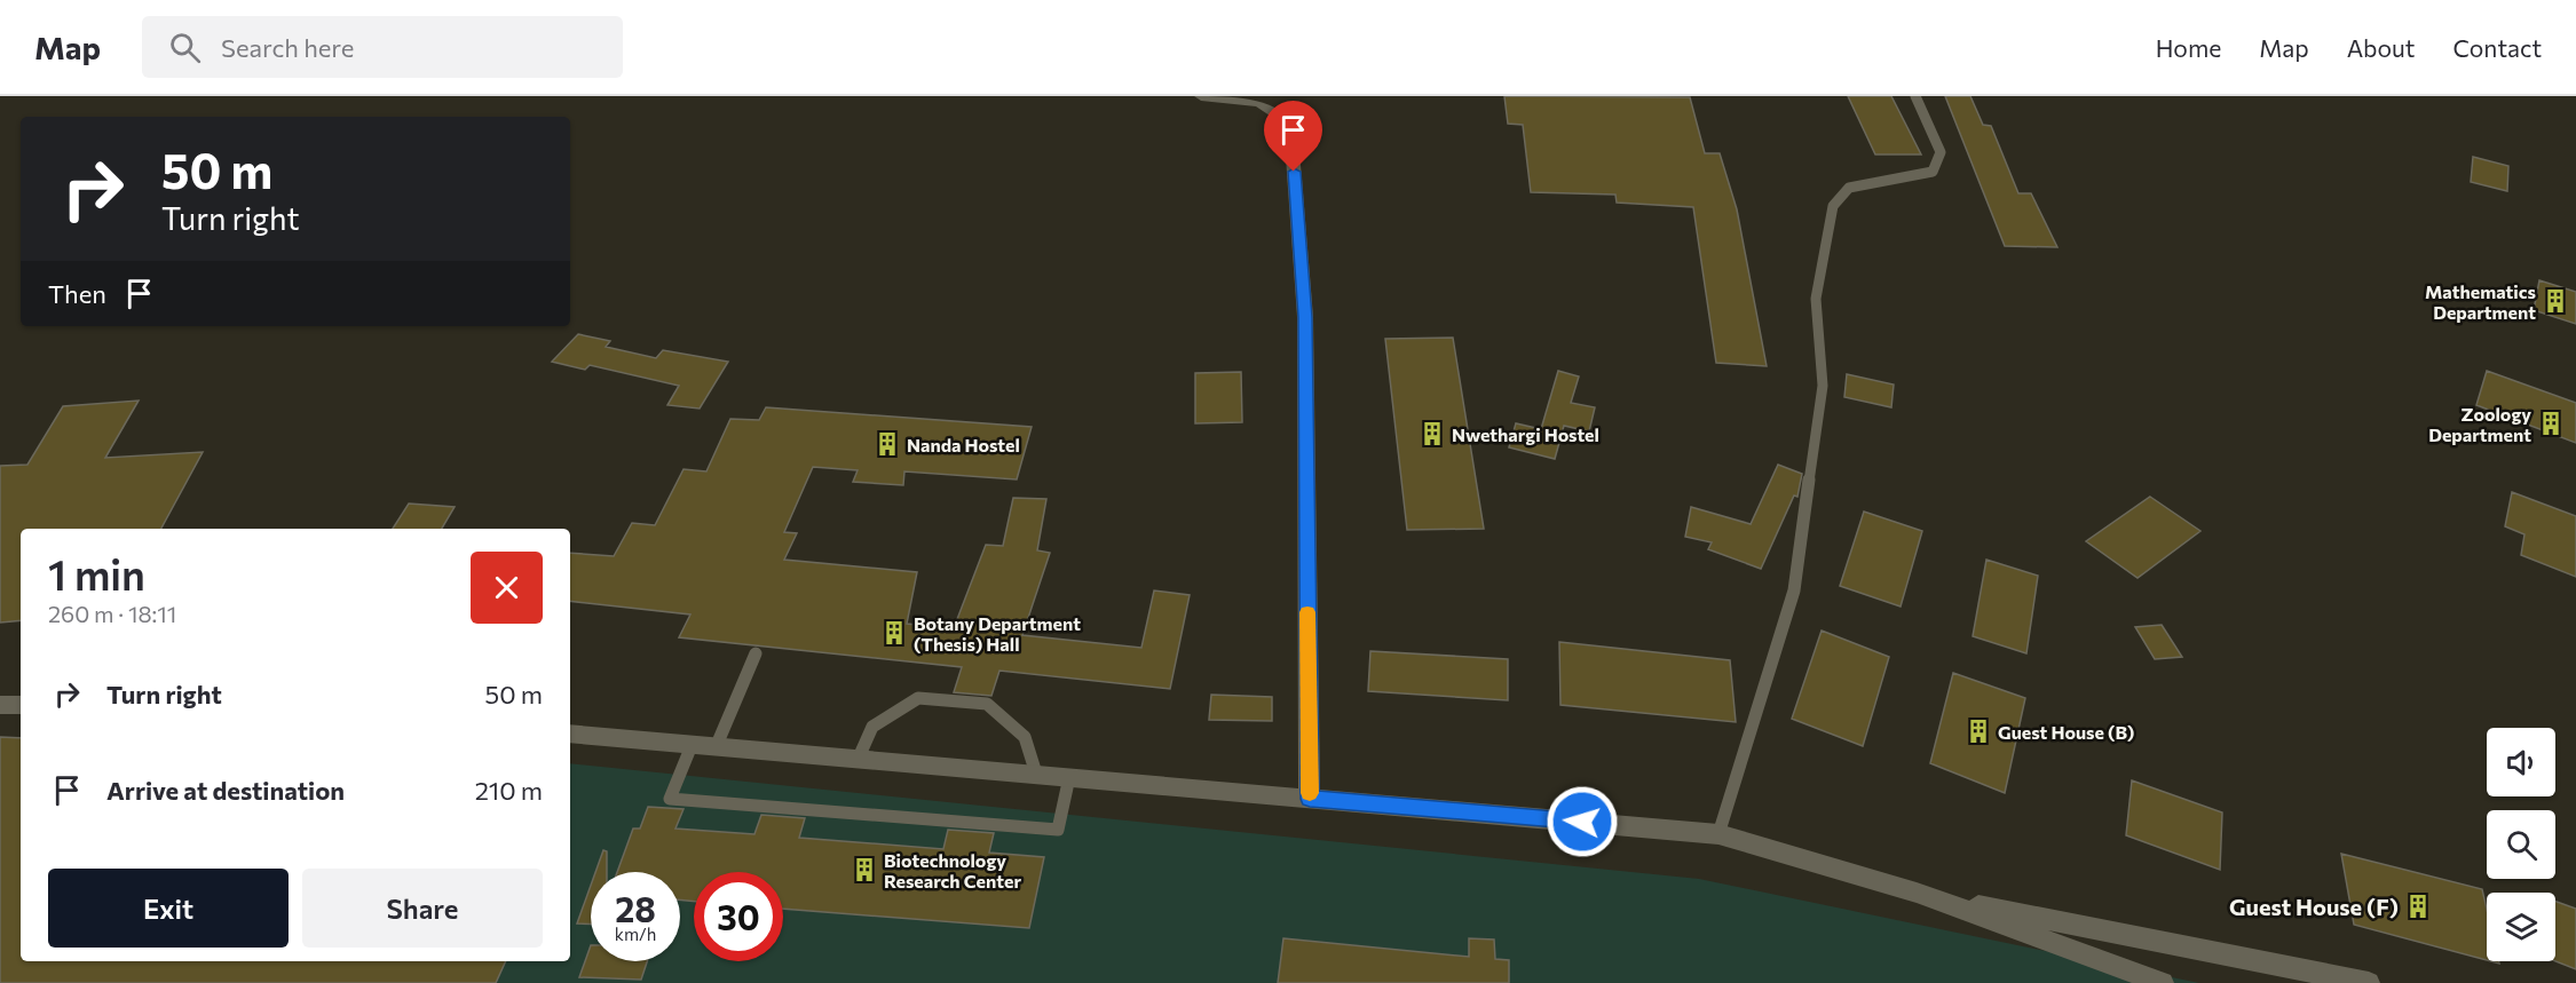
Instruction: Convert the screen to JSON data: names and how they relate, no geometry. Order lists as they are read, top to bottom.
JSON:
{
  "places": {
    "building": [
      "Mathematics Department",
      "Zoology Department",
      "Nwethargi Hostel",
      "Nanda Hostel",
      "Botany Department (Thesis) Hall",
      "Guest House (B)",
      "Biotechnology Research Center",
      "Guest House (F)"
    ]
  },
  "page": {
    "header": "Map",
    "search": "Search here",
    "nav": [
      "Home",
      "Map",
      "About",
      "Contact"
    ],
    "turn": ["50 m", "Turn right"],
    "then": "Then",
    "heading": ["1 min", "260 m · 18:11"],
    "list": [
      {
        "name": "Turn right",
        "value": "50 m"
      },
      {
        "name": "Arrive at destination",
        "value": "210 m"
      }
    ],
    "buttons": ["Exit", "Share"],
    "speed": "28 km/h",
    "limit": "30"
  }
}
